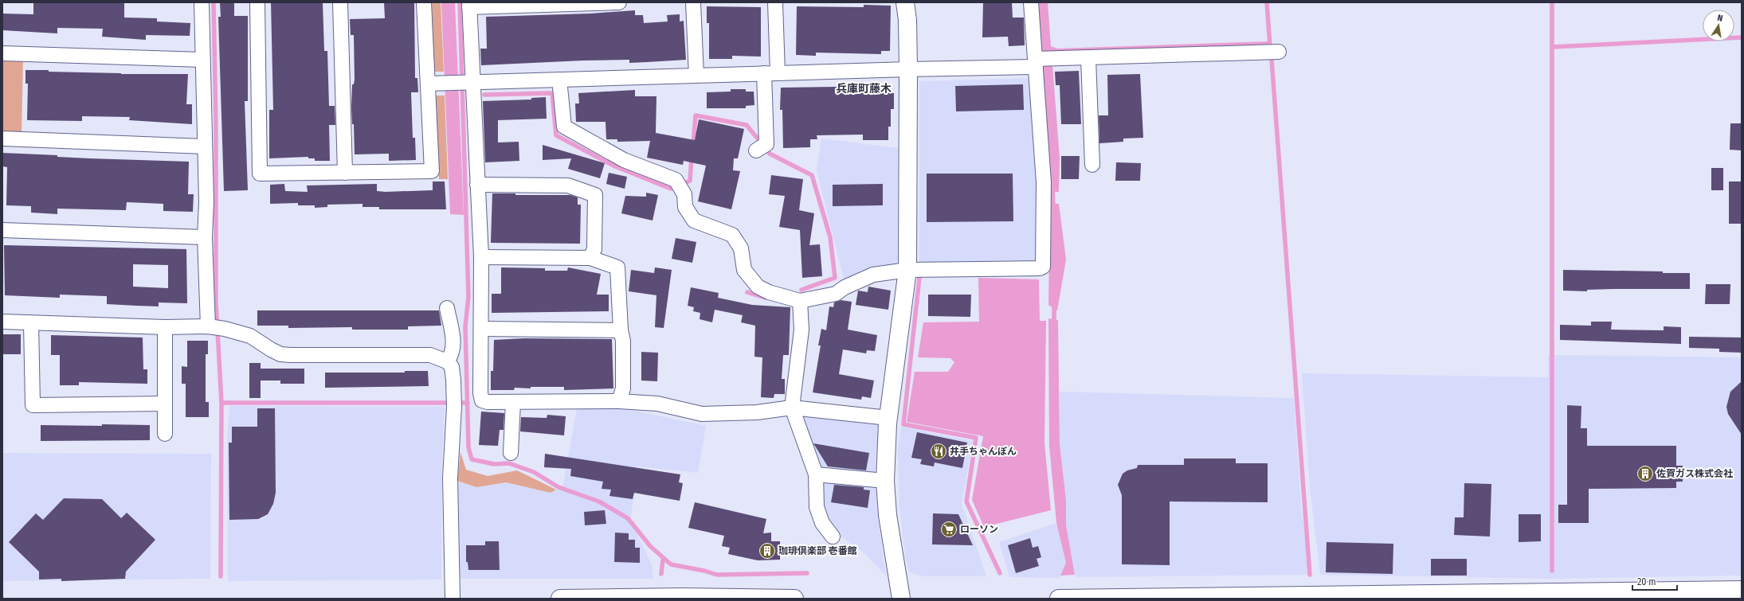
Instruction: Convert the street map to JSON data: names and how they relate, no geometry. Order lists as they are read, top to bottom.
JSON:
{
  "districts": ["兵庫町藤木"],
  "places": {
    "restaurant": ["井手ちゃんぽん"],
    "building": ["佐賀ガス株式会社", "珈琲倶楽部 壱番館"],
    "supermarket": ["ローソン"]
  },
  "scale_bar": "20 m",
  "north": "top"
}
